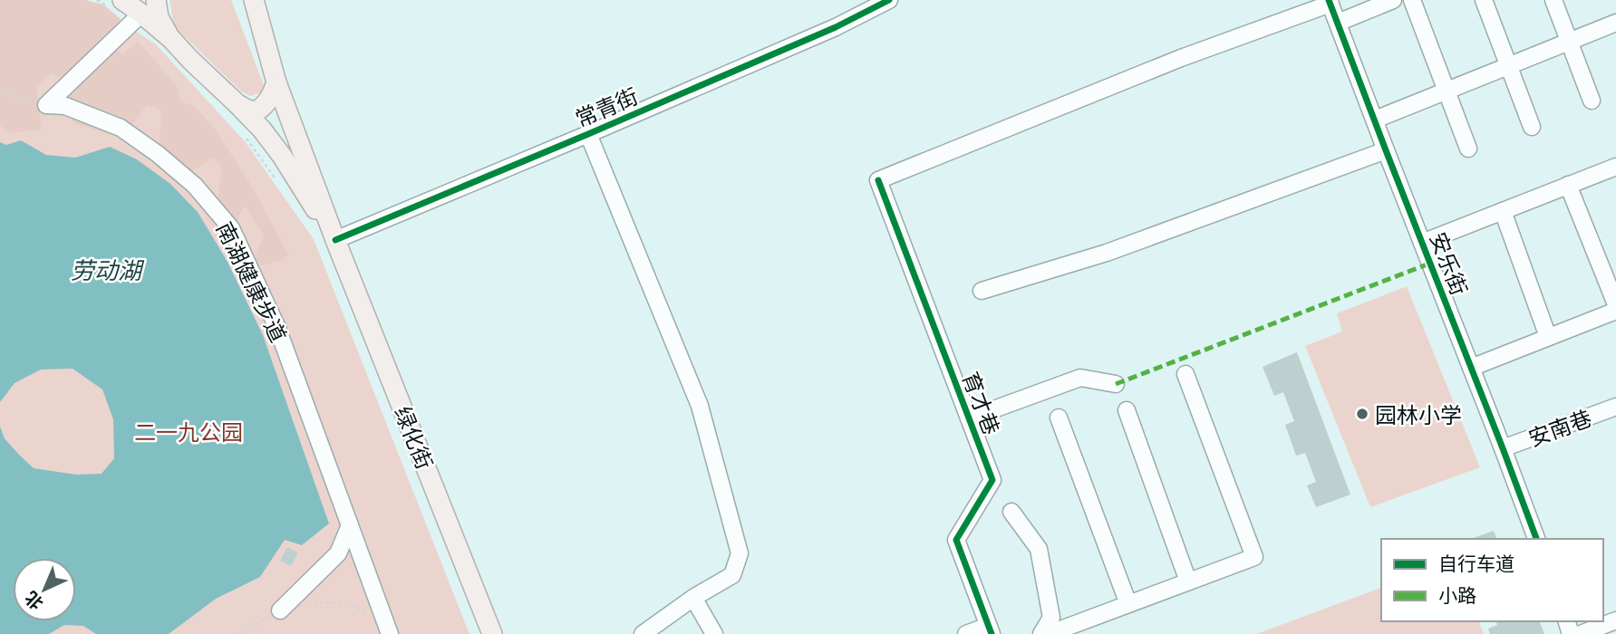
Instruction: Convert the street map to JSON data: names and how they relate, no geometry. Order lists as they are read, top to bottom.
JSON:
{
  "streets": {
    "main road": ["绿化街"],
    "street": [
      "常青街",
      "安乐街",
      "南湖健康步道",
      "育才巷",
      "安南巷"
    ]
  },
  "crossings": [
    ["常青街", "绿化街"],
    ["安乐街", "育才巷"],
    ["安乐街", "安南巷"]
  ],
  "water": ["劳动湖"],
  "parks": ["二一九公园"],
  "places": ["园林小学"],
  "legend": ["自行车道", "小路"],
  "north": "bottom left"
}
